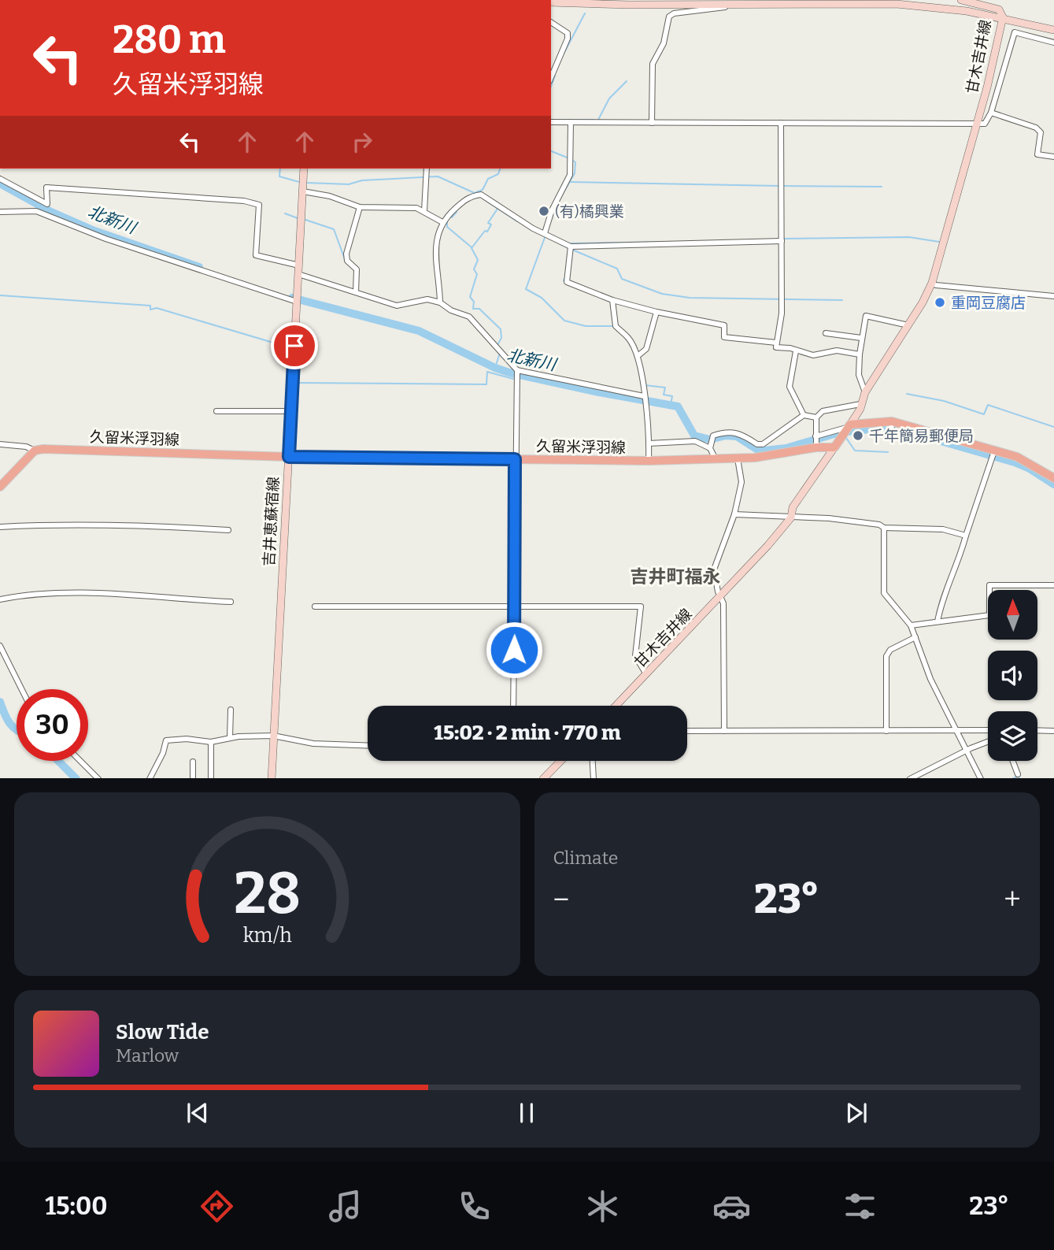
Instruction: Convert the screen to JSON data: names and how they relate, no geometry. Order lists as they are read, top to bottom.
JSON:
{
  "streets": {
    "main road": ["甘木吉井線", "久留米浮羽線", "吉井恵蘇宿線"]
  },
  "crossings": [
    ["甘木吉井線", "久留米浮羽線"],
    ["久留米浮羽線", "吉井恵蘇宿線"]
  ],
  "districts": ["吉井町福永"],
  "water": ["北新川"],
  "places": ["(有)橘興業", "重岡豆腐店", "千年簡易郵便局"],
  "north": "top",
  "page": {
    "turn": ["280 m", "久留米浮羽線"],
    "limit": "30",
    "trip": "15:02 · 2 min · 770 m",
    "tile": "Climate",
    "heat": ["−", "23°", "+"],
    "song": ["Slow Tide", "Marlow"],
    "tabs": ["15:00", "23°"],
    "gauge": ["28", "km/h"]
  }
}
